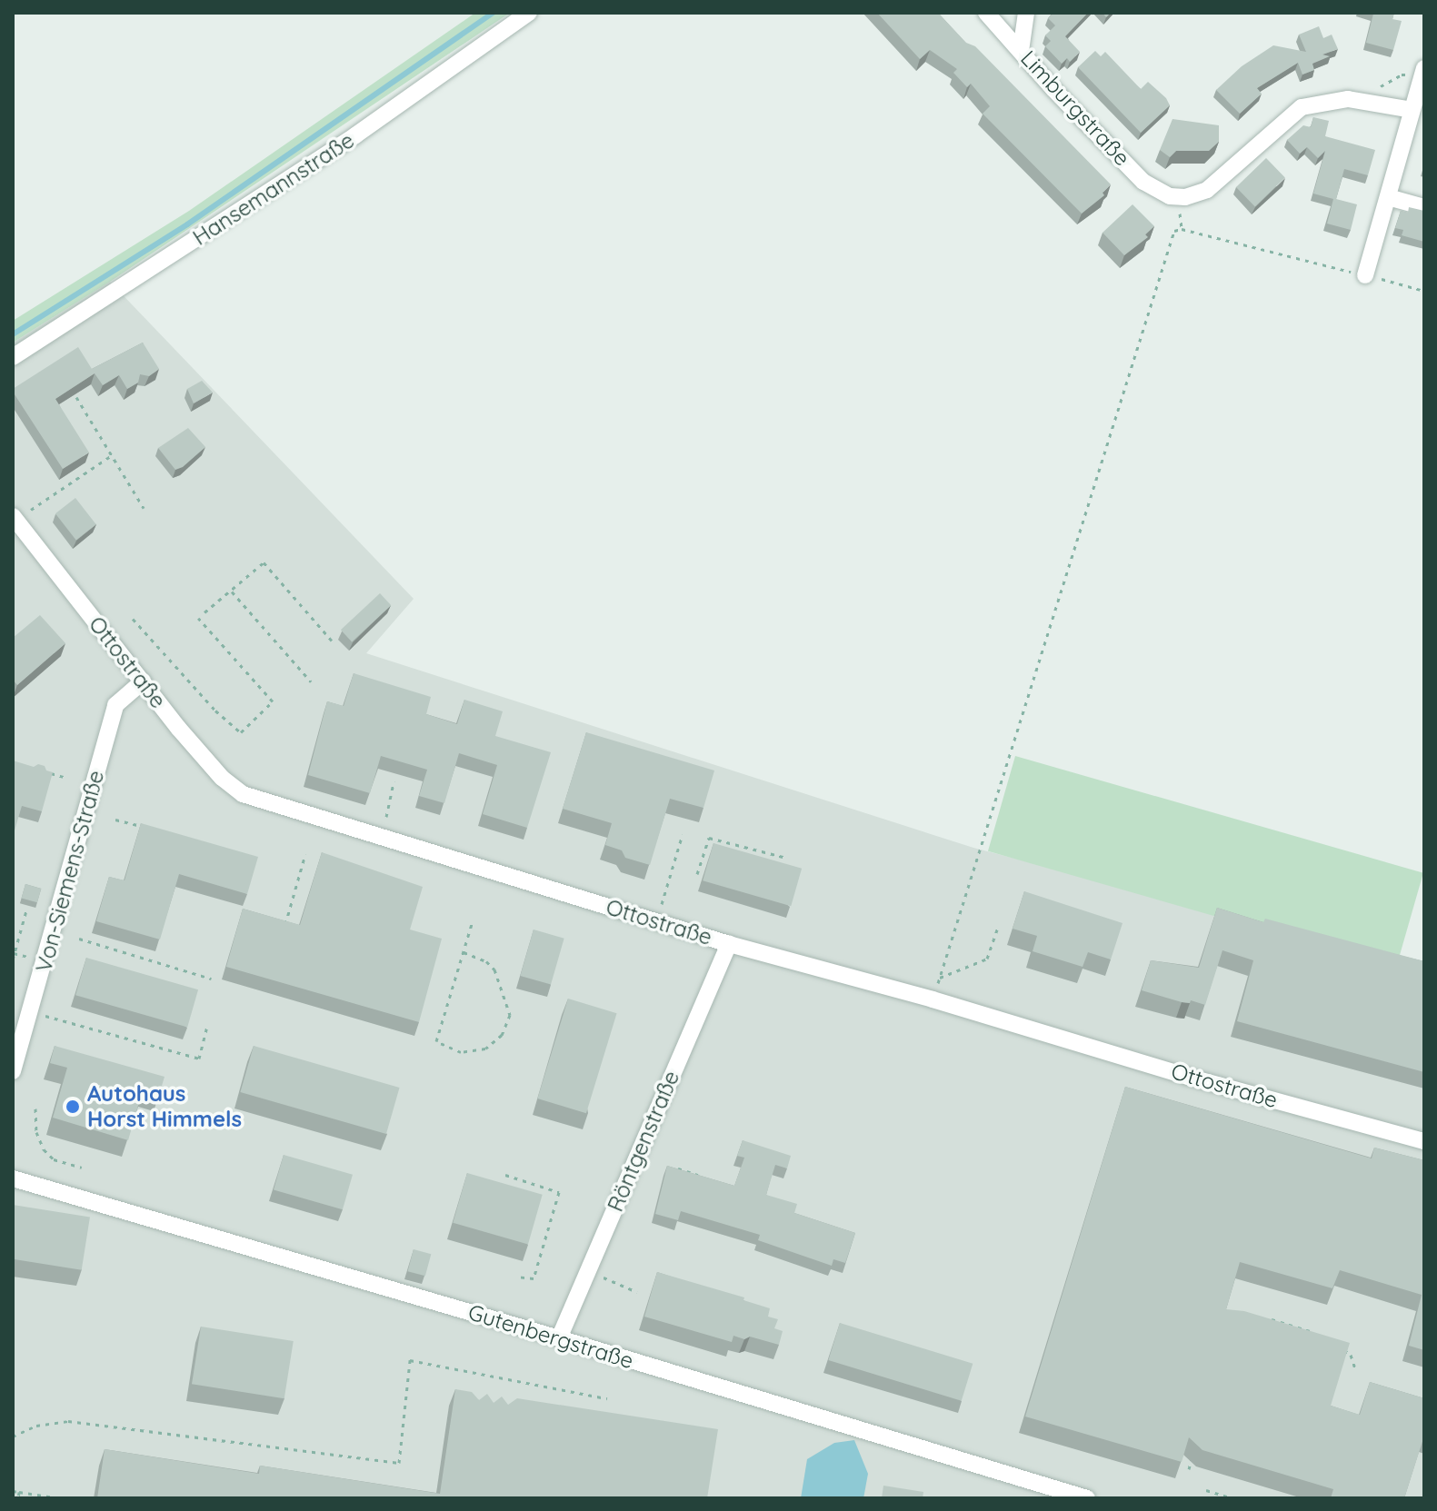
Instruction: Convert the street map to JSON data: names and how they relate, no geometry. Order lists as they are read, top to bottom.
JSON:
{
  "streets": {
    "street": [
      "Limburgstraße",
      "Hansemannstraße",
      "Ottostraße",
      "Von-Siemens-Straße",
      "Röntgenstraße",
      "Gutenbergstraße"
    ]
  },
  "crossings": [
    ["Ottostraße", "Von-Siemens-Straße"],
    ["Ottostraße", "Röntgenstraße"],
    ["Röntgenstraße", "Gutenbergstraße"]
  ],
  "places": ["Autohaus Horst Himmels"]
}
